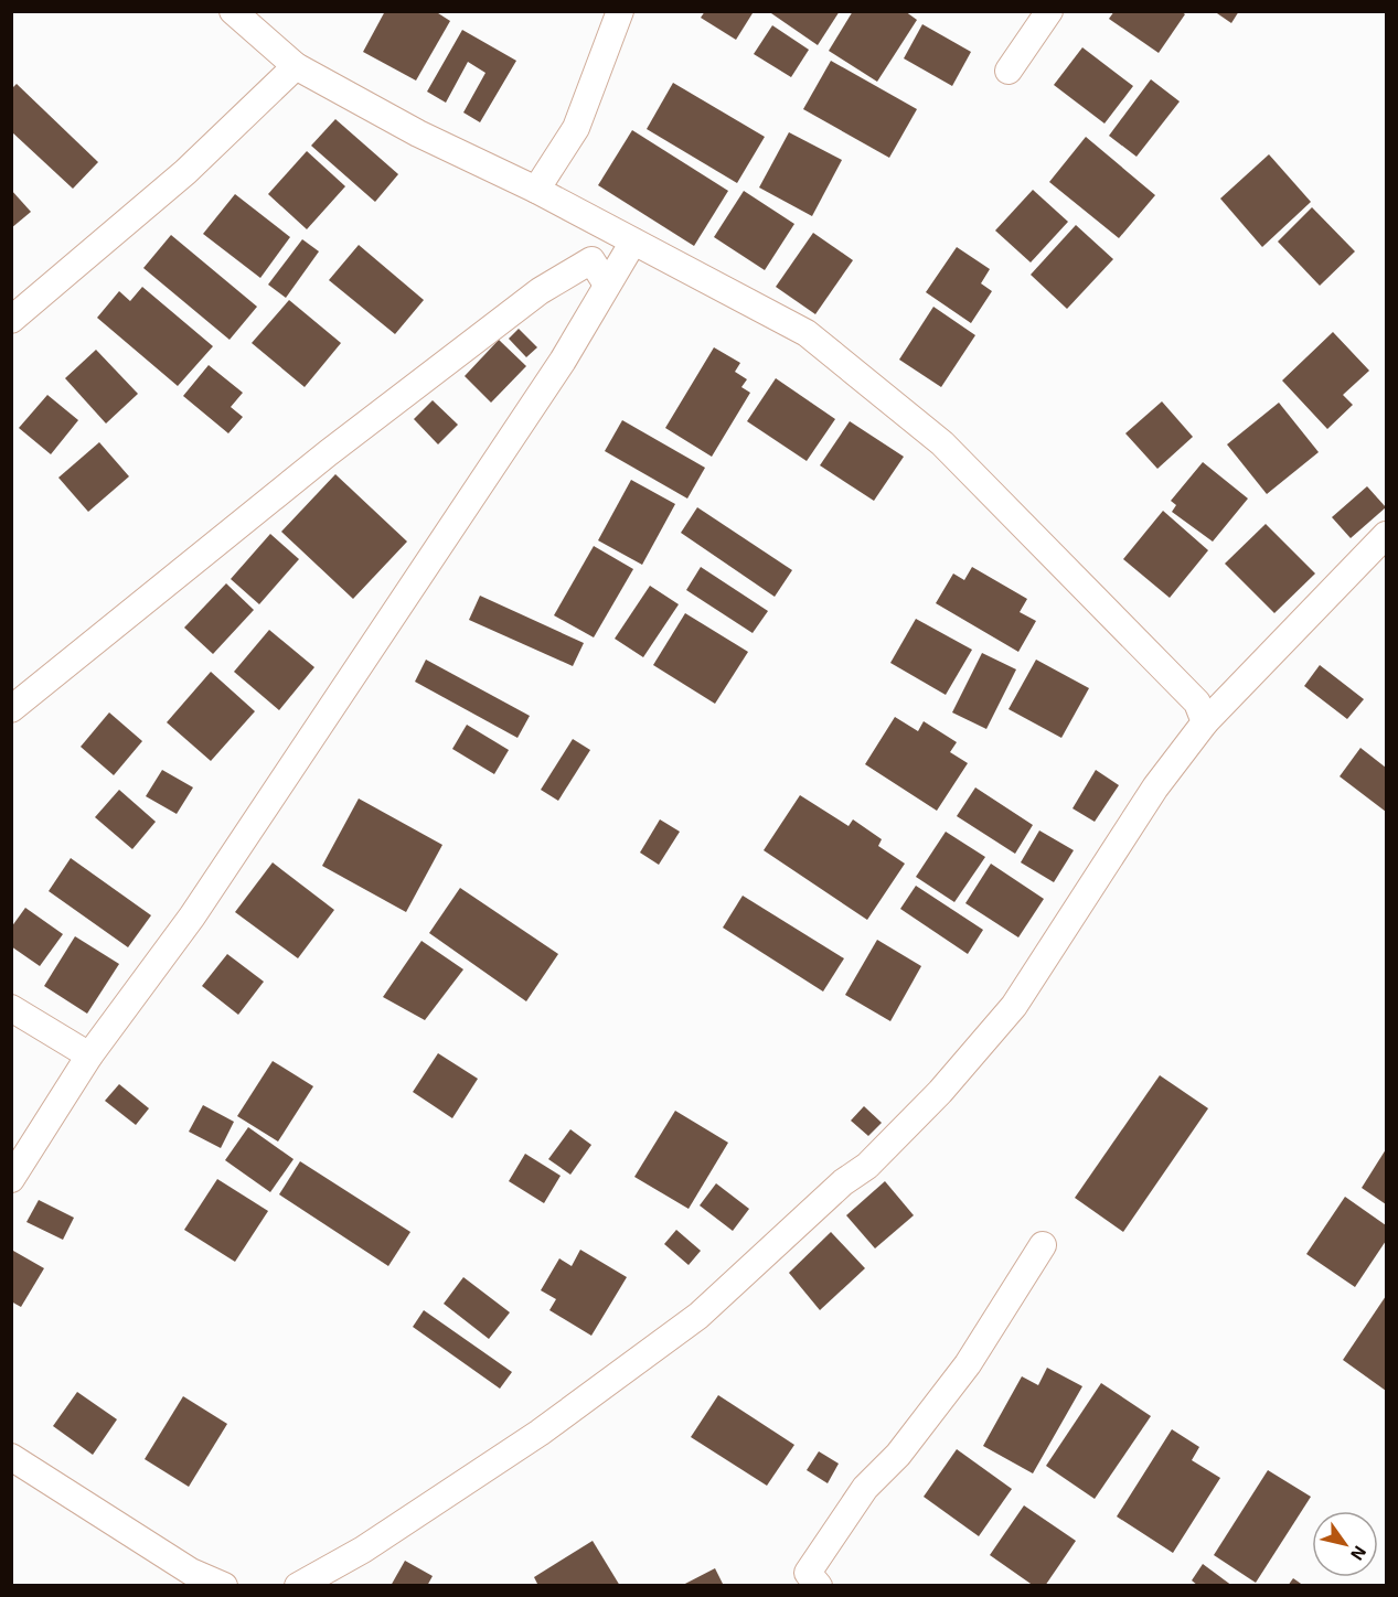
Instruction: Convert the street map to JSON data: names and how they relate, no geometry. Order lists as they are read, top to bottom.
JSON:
{
  "north": "bottom right"
}
